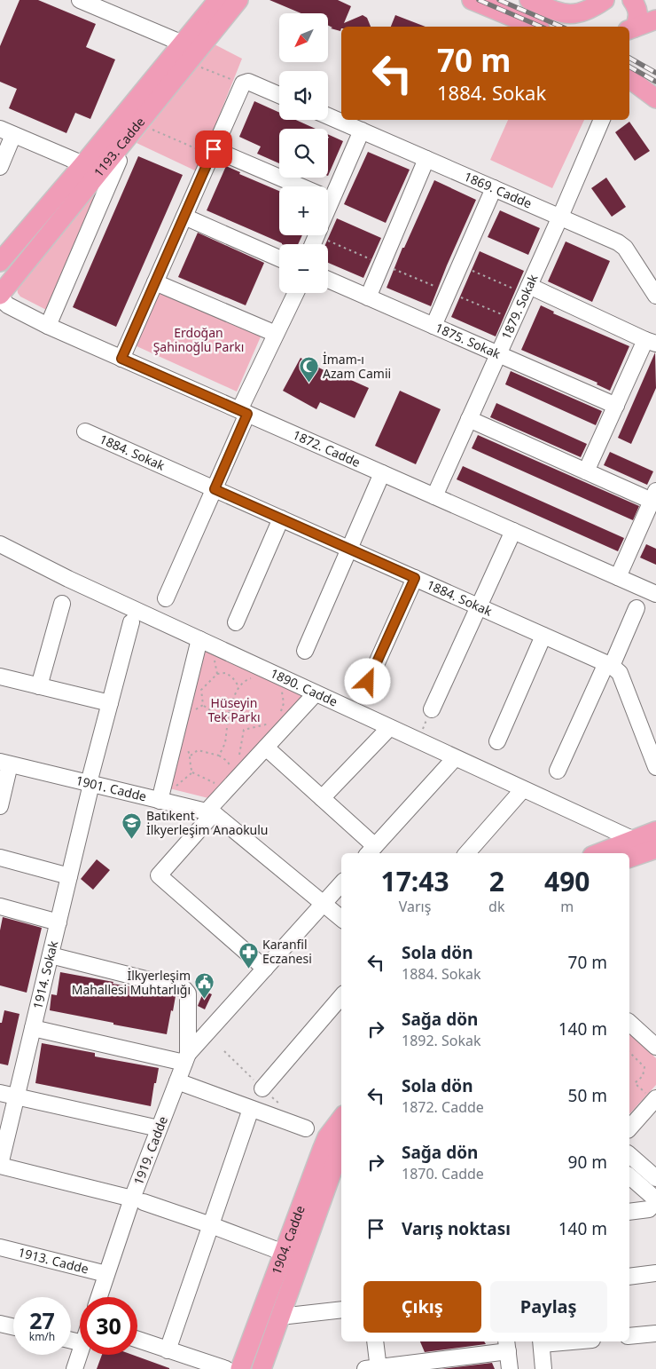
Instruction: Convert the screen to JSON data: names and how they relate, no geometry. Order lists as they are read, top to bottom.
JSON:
{
  "streets": {
    "main road": ["1193. Cadde", "1904. Cadde"],
    "street": [
      "1869. Cadde",
      "1879. Sokak",
      "1875. Sokak",
      "1872. Cadde",
      "1884. Sokak",
      "1890. Cadde",
      "1901. Cadde",
      "1914. Sokak",
      "1919. Cadde",
      "1913. Cadde"
    ]
  },
  "crossings": [
    ["1869. Cadde", "1879. Sokak"],
    ["1879. Sokak", "1875. Sokak"],
    ["1879. Sokak", "1872. Cadde"],
    ["1901. Cadde", "1914. Sokak"],
    ["1914. Sokak", "1919. Cadde"],
    ["1919. Cadde", "1913. Cadde"]
  ],
  "parks": ["Erdoğan Şahinoğlu Parkı", "Hüseyin Tek Parkı"],
  "places": {
    "mosque": ["İmam-ı Azam Camii"],
    "school or university": ["Batıkent İlkyerleşim Anaokulu"],
    "pharmacy": ["Karanfil Eczanesi"],
    "public building": ["İlkyerleşim Mahallesi Muhtarlığı"]
  },
  "north": "bottom left",
  "page": {
    "map_buttons": ["+", "−"],
    "turn": ["70 m", "1884. Sokak"],
    "eta": [
      "17:43",
      "Varış",
      "2",
      "dk",
      "490",
      "m"
    ],
    "list": [
      {
        "name": "Sola dön",
        "note": "1884. Sokak",
        "value": "70 m"
      },
      {
        "name": "Sağa dön",
        "note": "1892. Sokak",
        "value": "140 m"
      },
      {
        "name": "Sola dön",
        "note": "1872. Cadde",
        "value": "50 m"
      },
      {
        "name": "Sağa dön",
        "note": "1870. Cadde",
        "value": "90 m"
      },
      {
        "name": "Varış noktası",
        "value": "140 m"
      }
    ],
    "buttons": ["Çıkış", "Paylaş"],
    "speed": "27 km/h",
    "limit": "30"
  }
}
